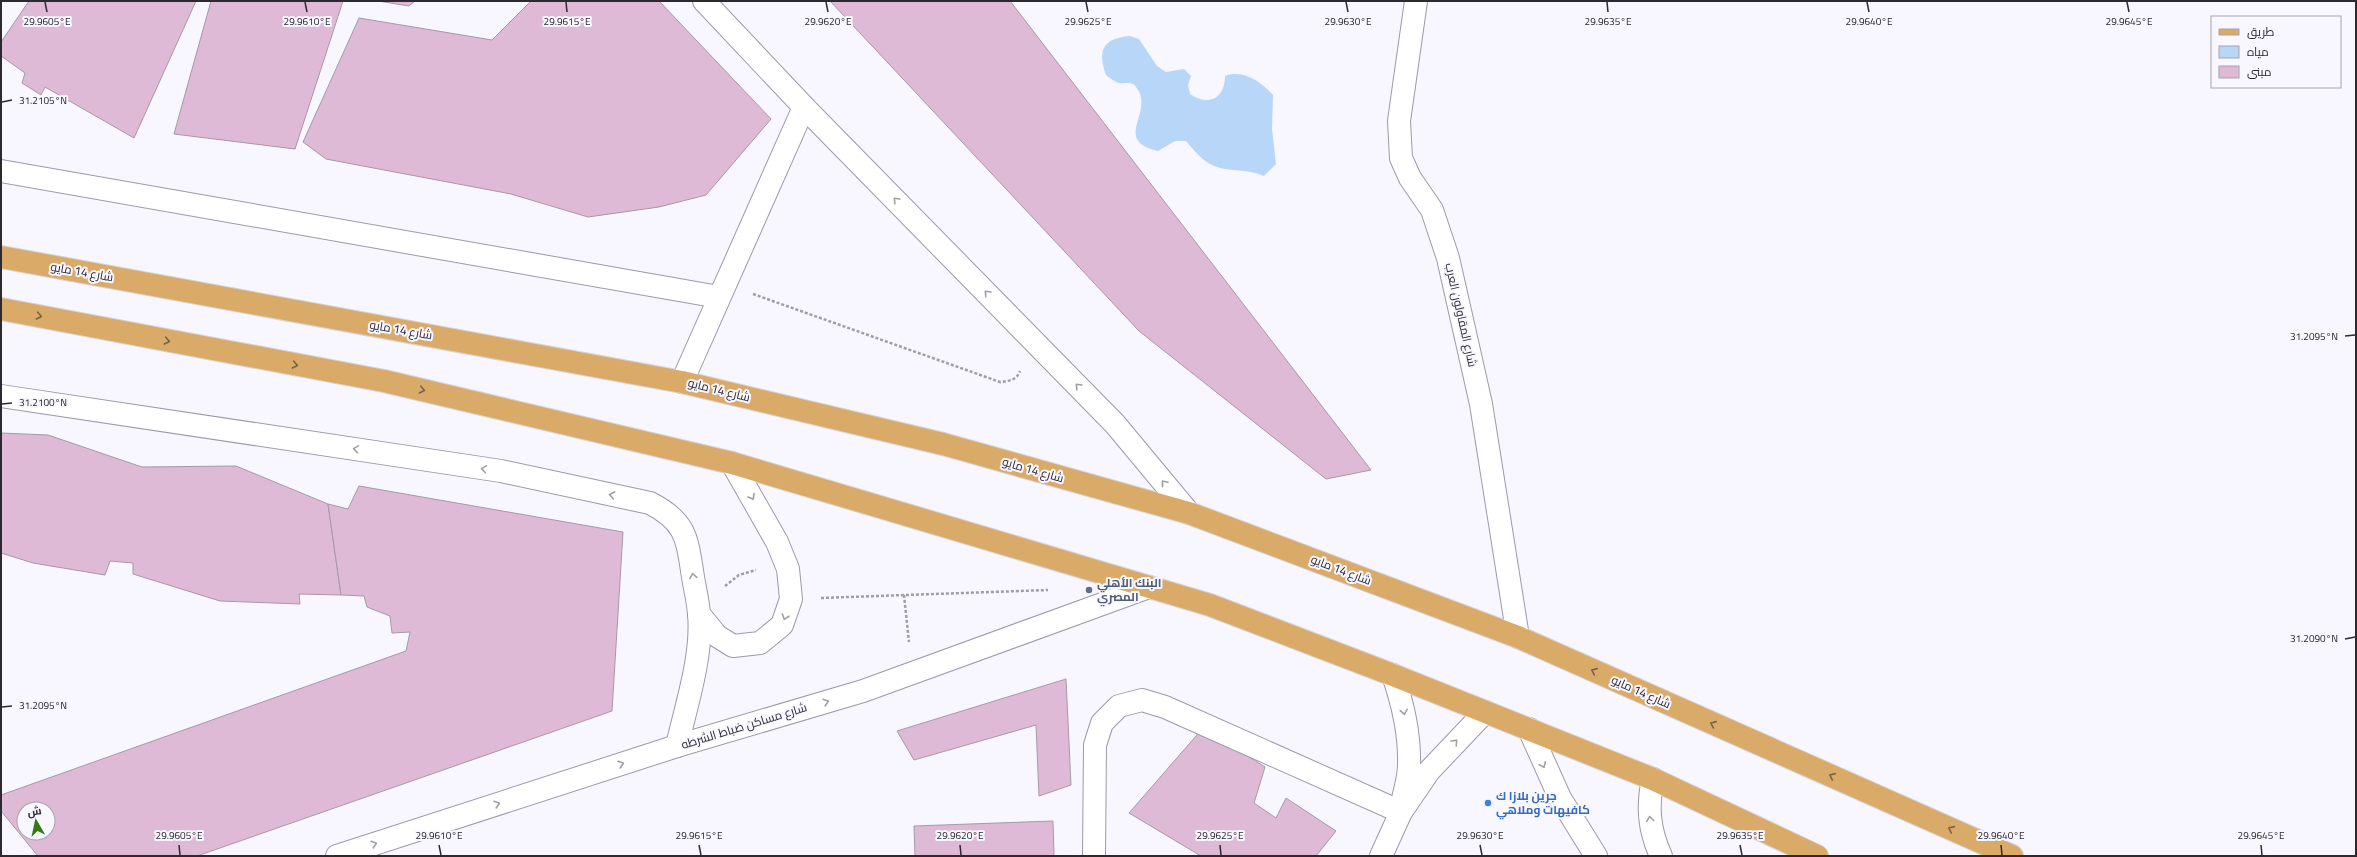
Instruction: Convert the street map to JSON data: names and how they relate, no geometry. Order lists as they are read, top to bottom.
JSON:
{
  "streets": {
    "main road": ["شارع 14 مايو"],
    "street": ["شارع المقاولون العرب", "شارع مساكن ضباط الشرطه"]
  },
  "crossings": [
    ["شارع 14 مايو", "شارع المقاولون العرب"]
  ],
  "one_way": ["شارع مساكن ضباط الشرطه"],
  "places": ["البنك الأهلي المصري", "جرين بلازا ك كافيهات وملاهي"],
  "legend": ["طريق", "مياه", "مبنى"],
  "north": "top",
  "coordinates": [
    "29.9605°E",
    "29.9610°E",
    "29.9615°E",
    "29.9620°E",
    "29.9625°E",
    "29.9630°E",
    "29.9635°E",
    "29.9640°E",
    "29.9645°E",
    "31.2105°N",
    "31.2095°N",
    "31.2100°N",
    "31.2090°N"
  ]
}
